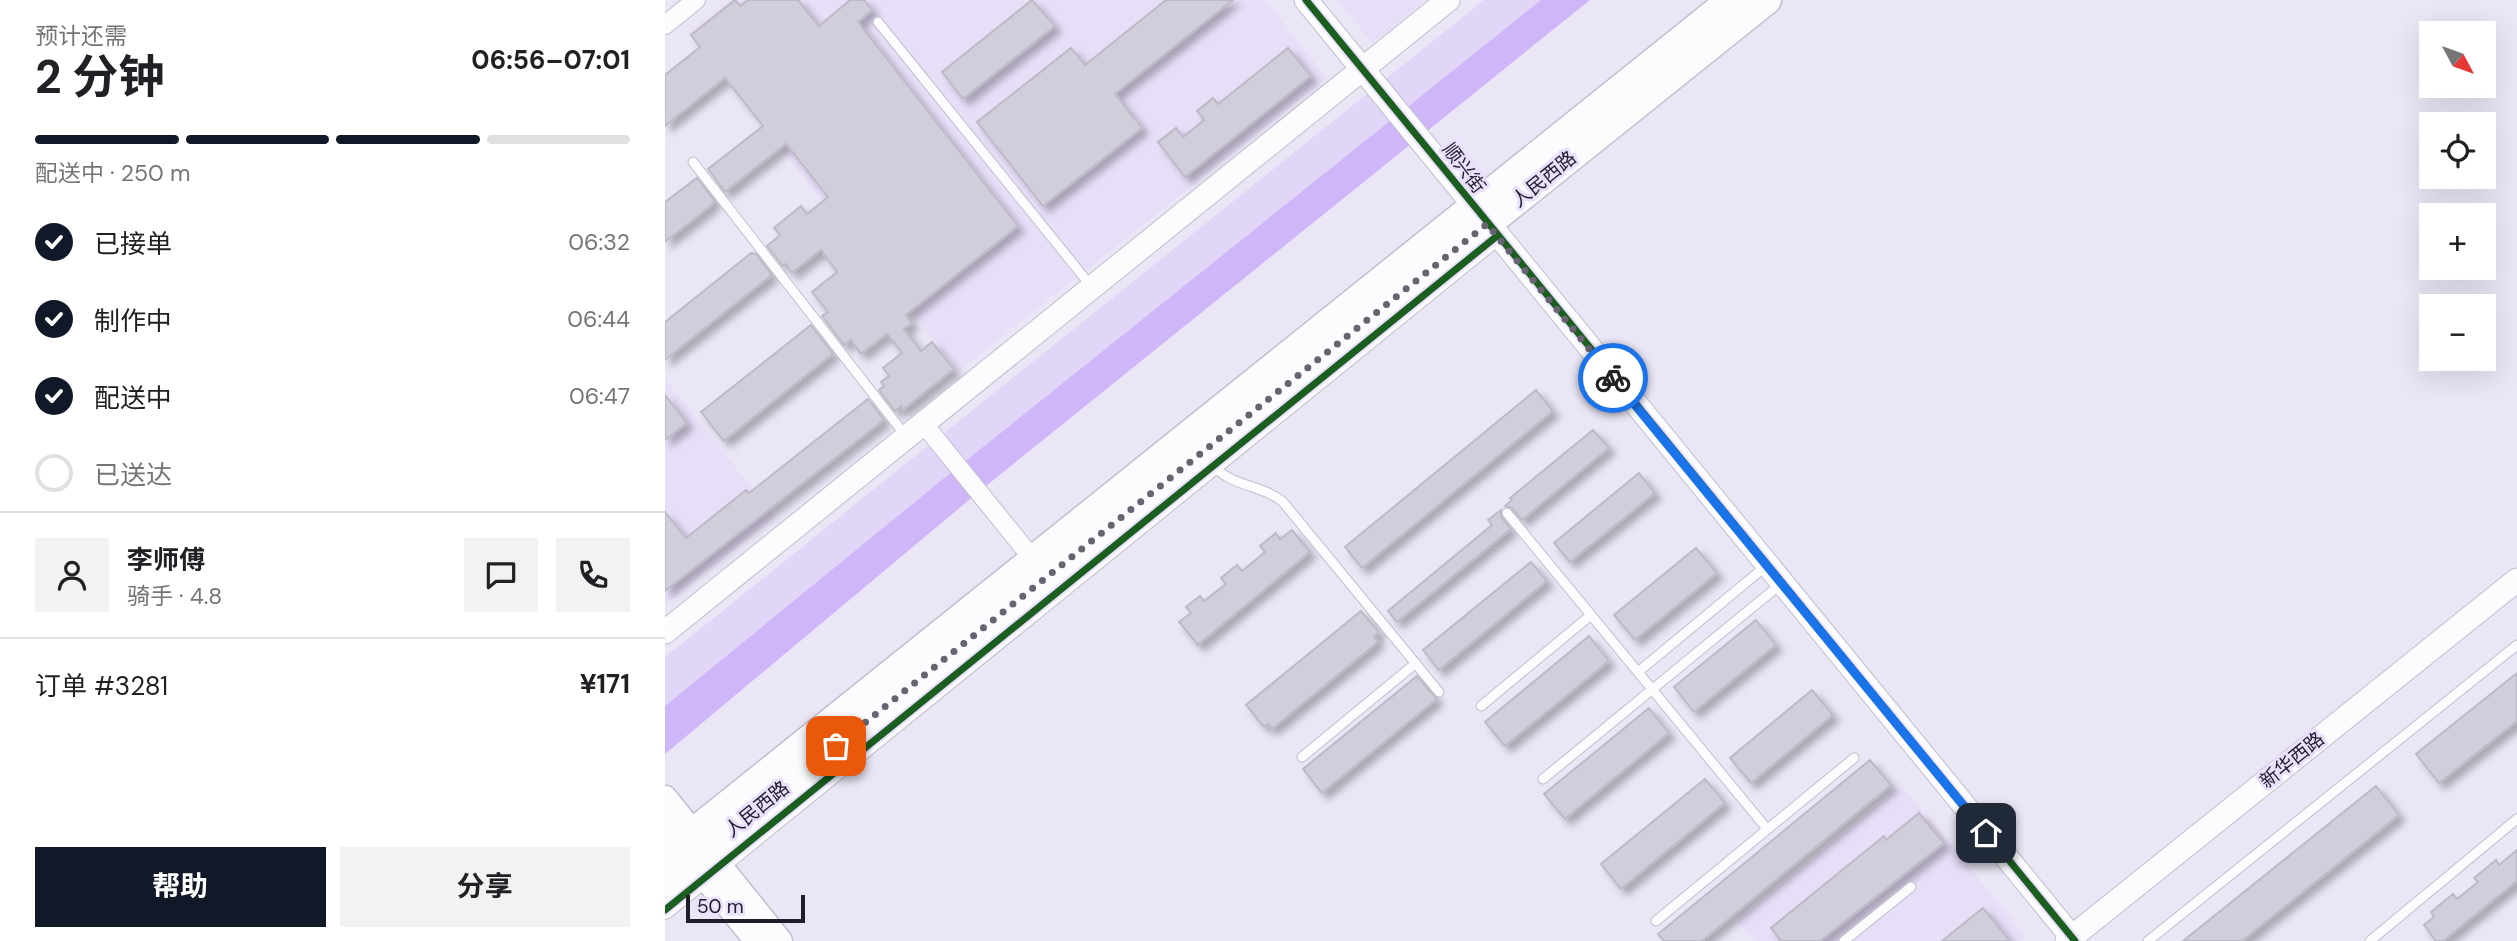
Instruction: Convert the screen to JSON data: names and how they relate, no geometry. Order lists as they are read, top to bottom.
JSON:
{
  "streets": {
    "main road": ["人民西路"],
    "street": ["顺兴街", "新华西路"]
  },
  "crossings": [
    ["顺兴街", "人民西路"],
    ["顺兴街", "新华西路"]
  ],
  "scale_bar": "50 m",
  "north": "bottom right",
  "page": {
    "heading": ["2 分钟", "预计还需", "06:56–07:01"],
    "panel": [
      "李师傅",
      "骑手 · 4.8",
      "订单 #3281",
      "¥171"
    ],
    "map_buttons": ["+", "−"],
    "bar": "配送中 · 250 m",
    "list": [
      ["已接单", "06:32"],
      ["制作中", "06:44"],
      ["配送中", "06:47"],
      "已送达"
    ],
    "buttons": ["帮助", "分享"],
    "scale": "50 m"
  }
}
